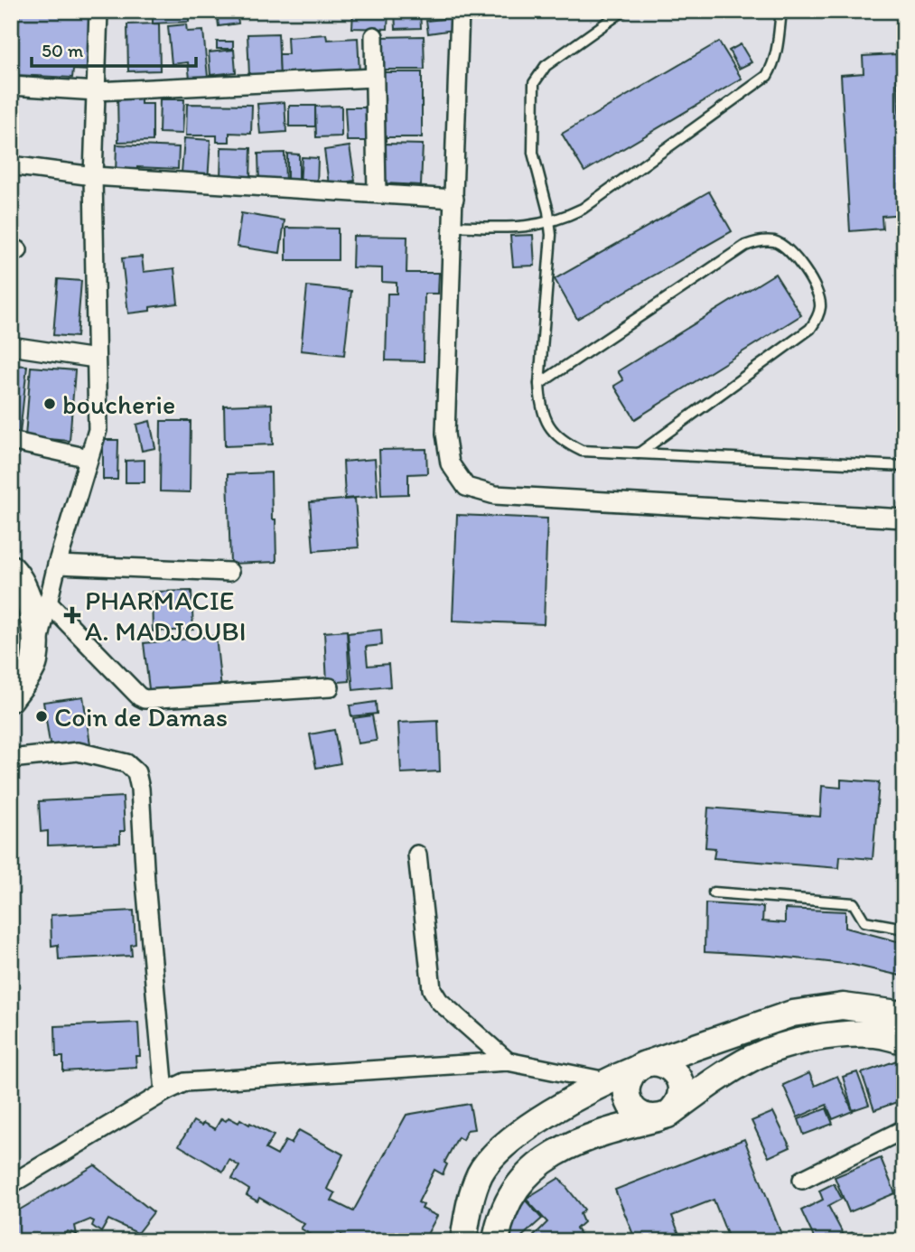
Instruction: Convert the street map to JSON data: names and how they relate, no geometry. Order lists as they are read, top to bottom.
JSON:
{
  "places": {
    "other": ["boucherie", "Coin de Damas"],
    "health": ["PHARMACIE A. MADJOUBI"]
  },
  "scale_bar": "50 m"
}
